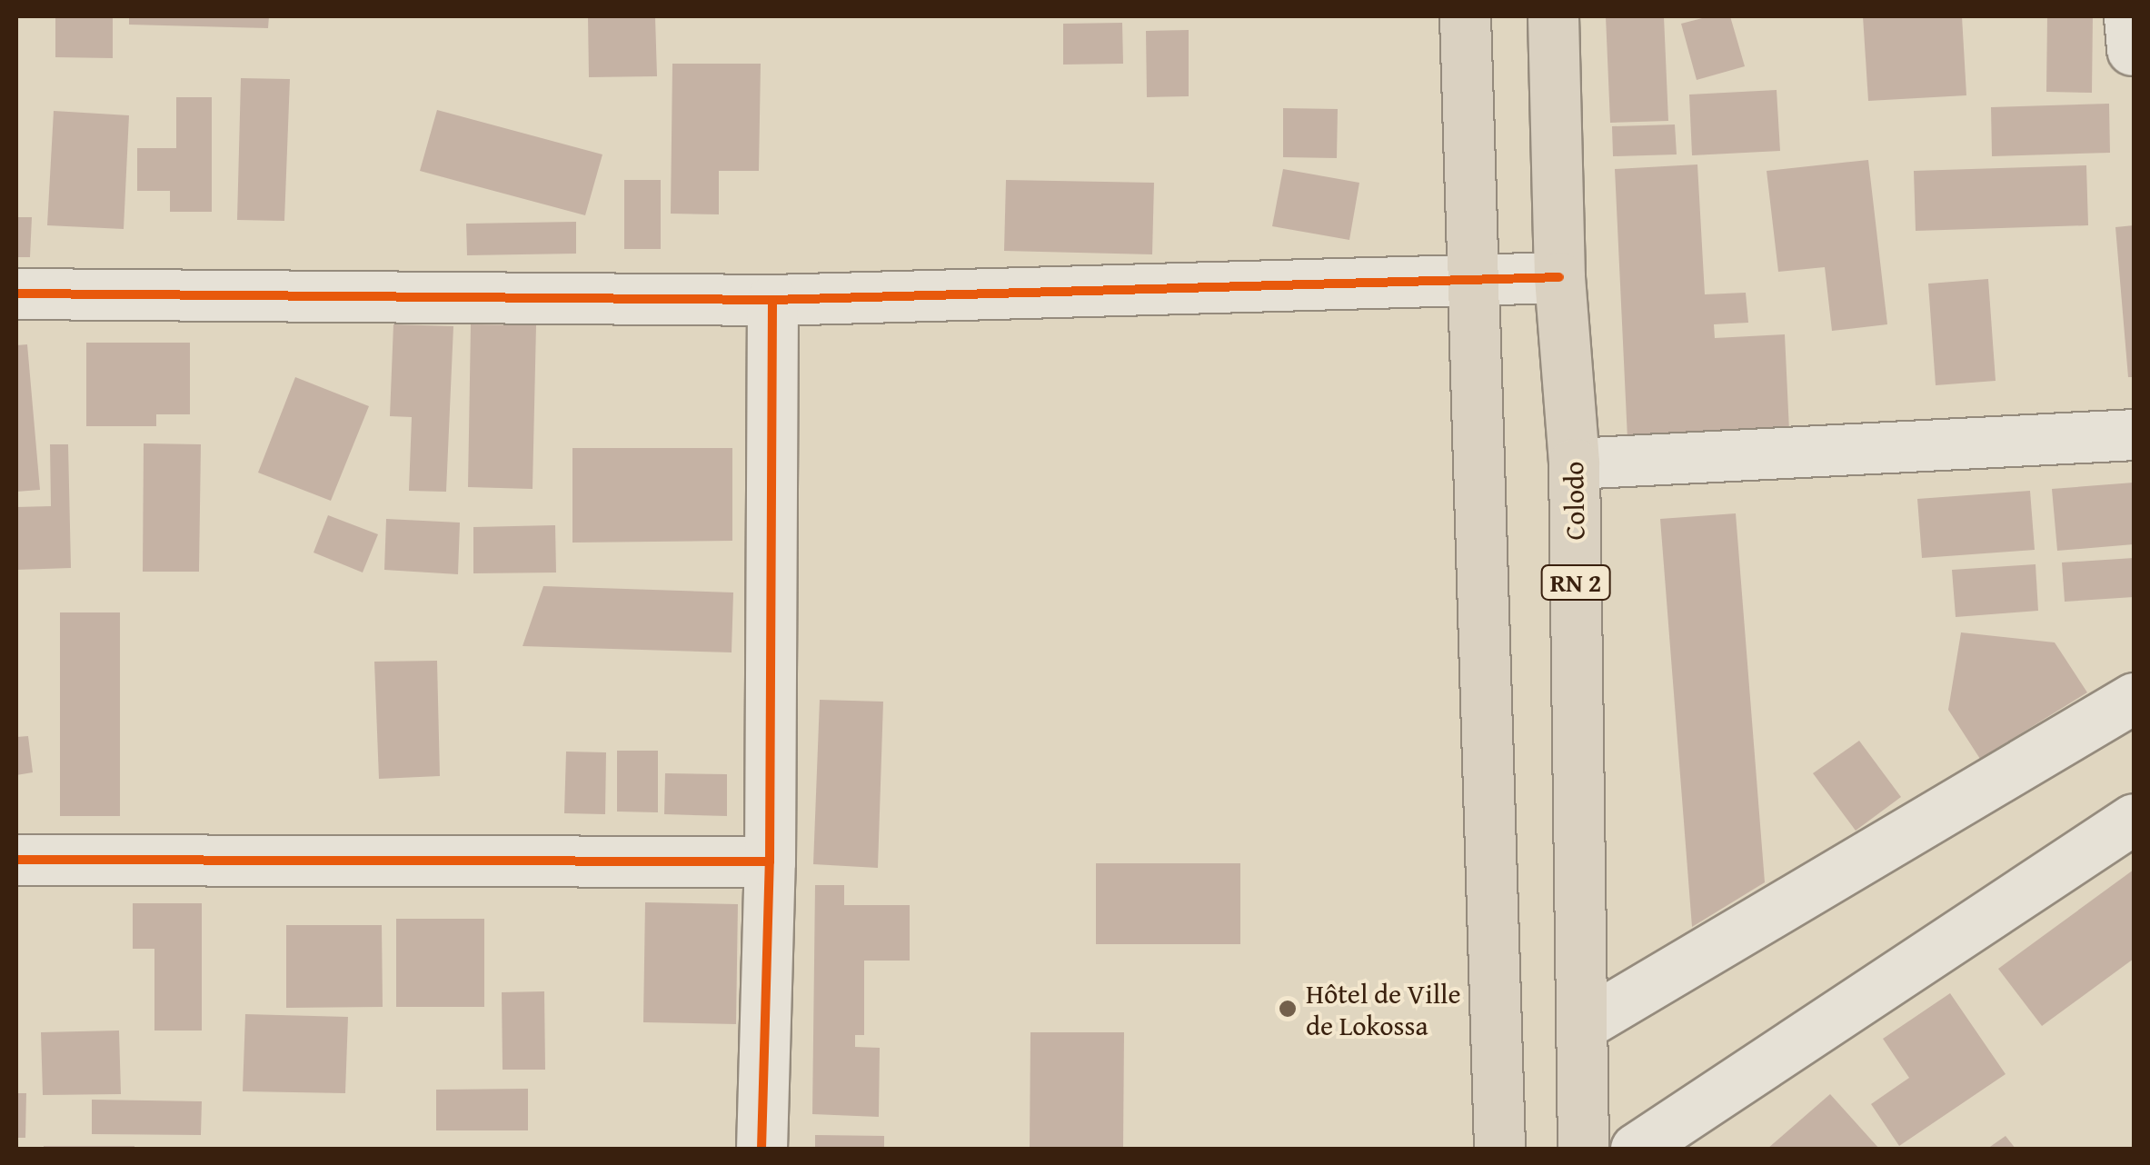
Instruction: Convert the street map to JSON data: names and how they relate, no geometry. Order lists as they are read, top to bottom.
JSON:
{
  "streets": {
    "main road": ["Colodo", "RN 2"]
  },
  "places": ["Hôtel de Ville de Lokossa"]
}
